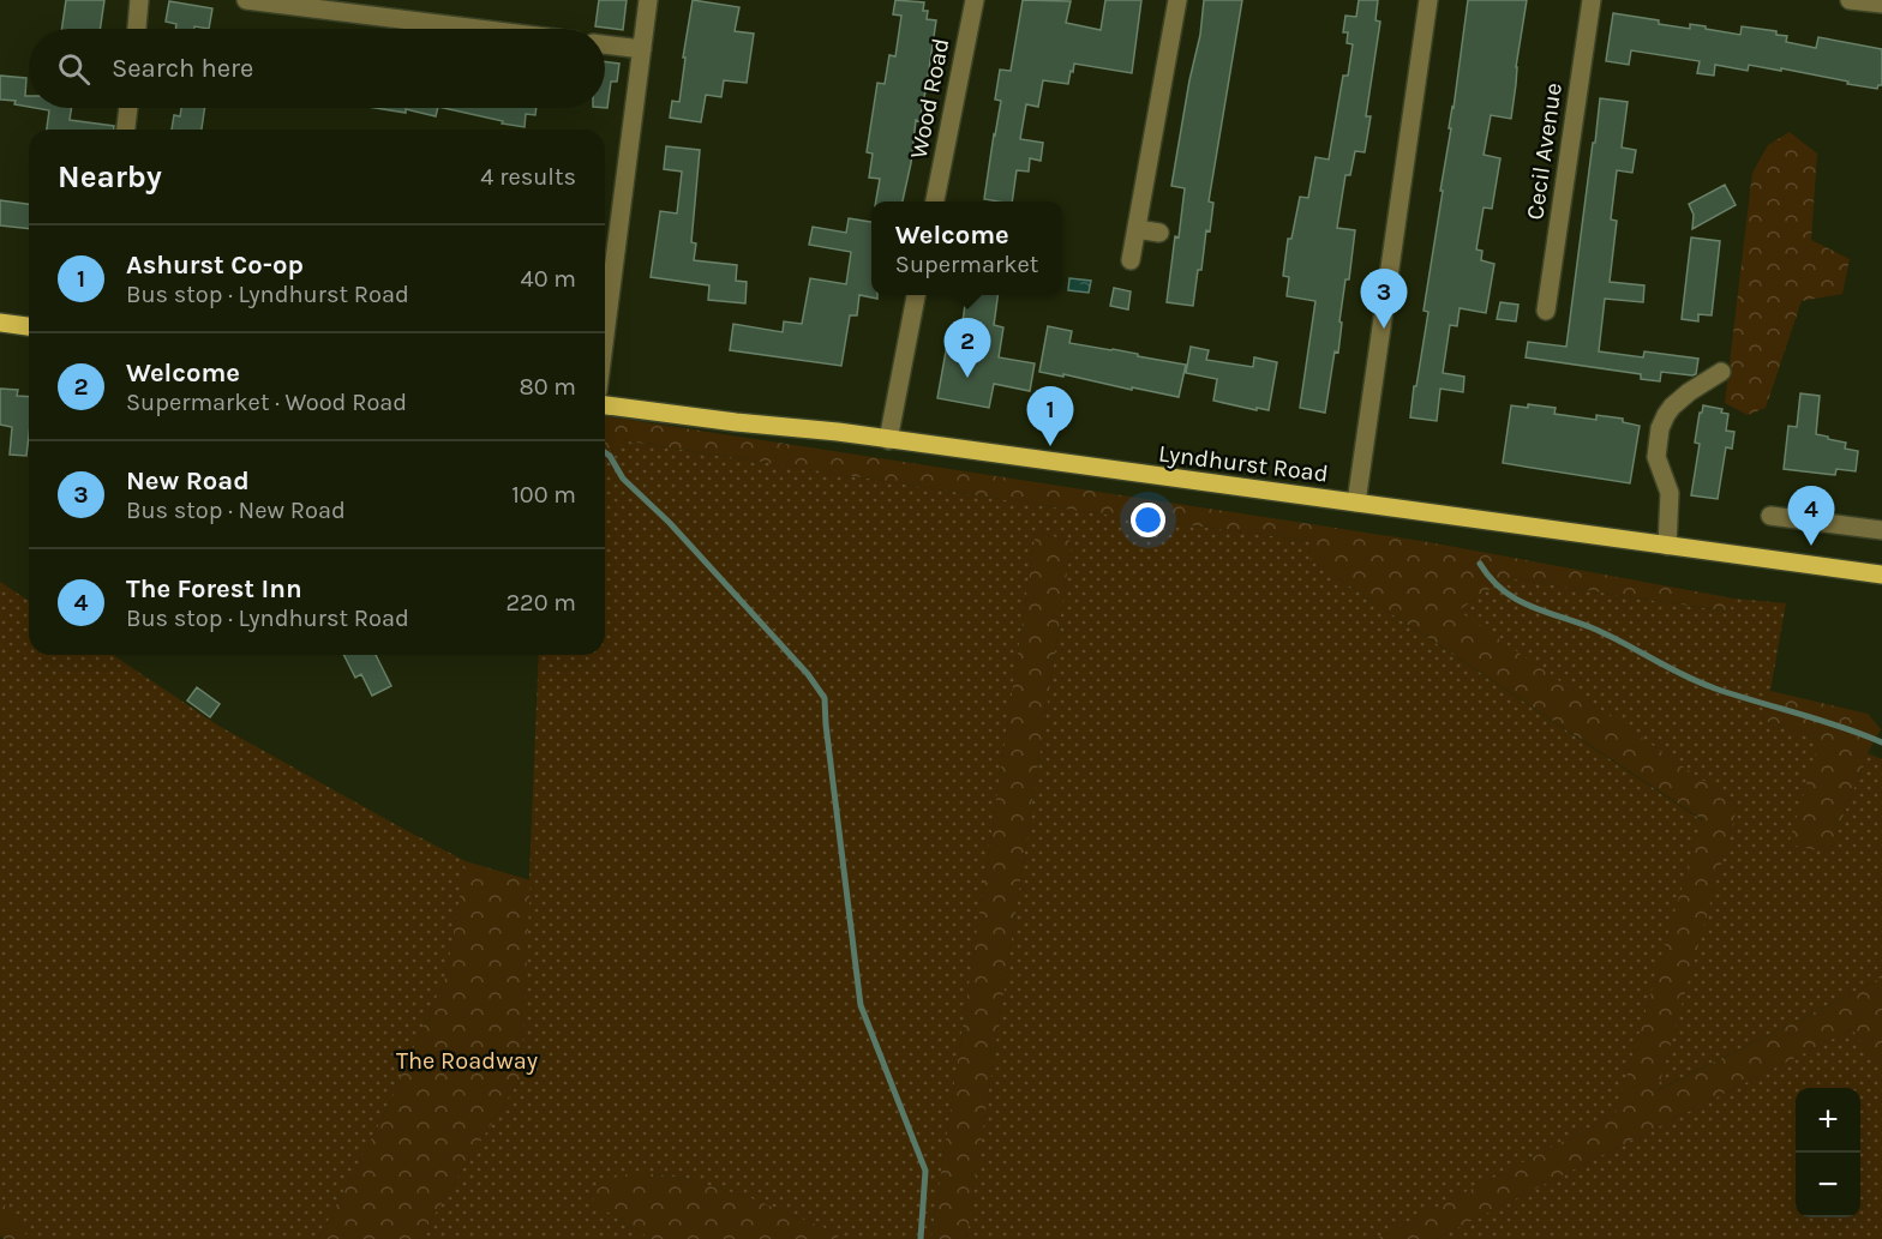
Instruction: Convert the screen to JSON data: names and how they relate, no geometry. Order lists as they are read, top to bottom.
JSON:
{
  "streets": {
    "main road": ["Lyndhurst Road"],
    "street": ["Wood Road", "Cecil Avenue"]
  },
  "parks": ["The Roadway"],
  "page": {
    "search": "Search here",
    "heading": ["Nearby", "4 results"],
    "popup": ["Welcome", "Supermarket"],
    "list": [
      {
        "mark": "1",
        "name": "Ashurst Co-op",
        "note": "Bus stop · Lyndhurst Road",
        "value": "40 m"
      },
      {
        "mark": "2",
        "name": "Welcome",
        "note": "Supermarket · Wood Road",
        "value": "80 m"
      },
      {
        "mark": "3",
        "name": "New Road",
        "note": "Bus stop · New Road",
        "value": "100 m"
      },
      {
        "mark": "4",
        "name": "The Forest Inn",
        "note": "Bus stop · Lyndhurst Road",
        "value": "220 m"
      }
    ],
    "pins": [
      "3",
      "2",
      "1",
      "4"
    ],
    "map_buttons": ["+", "−"]
  }
}
